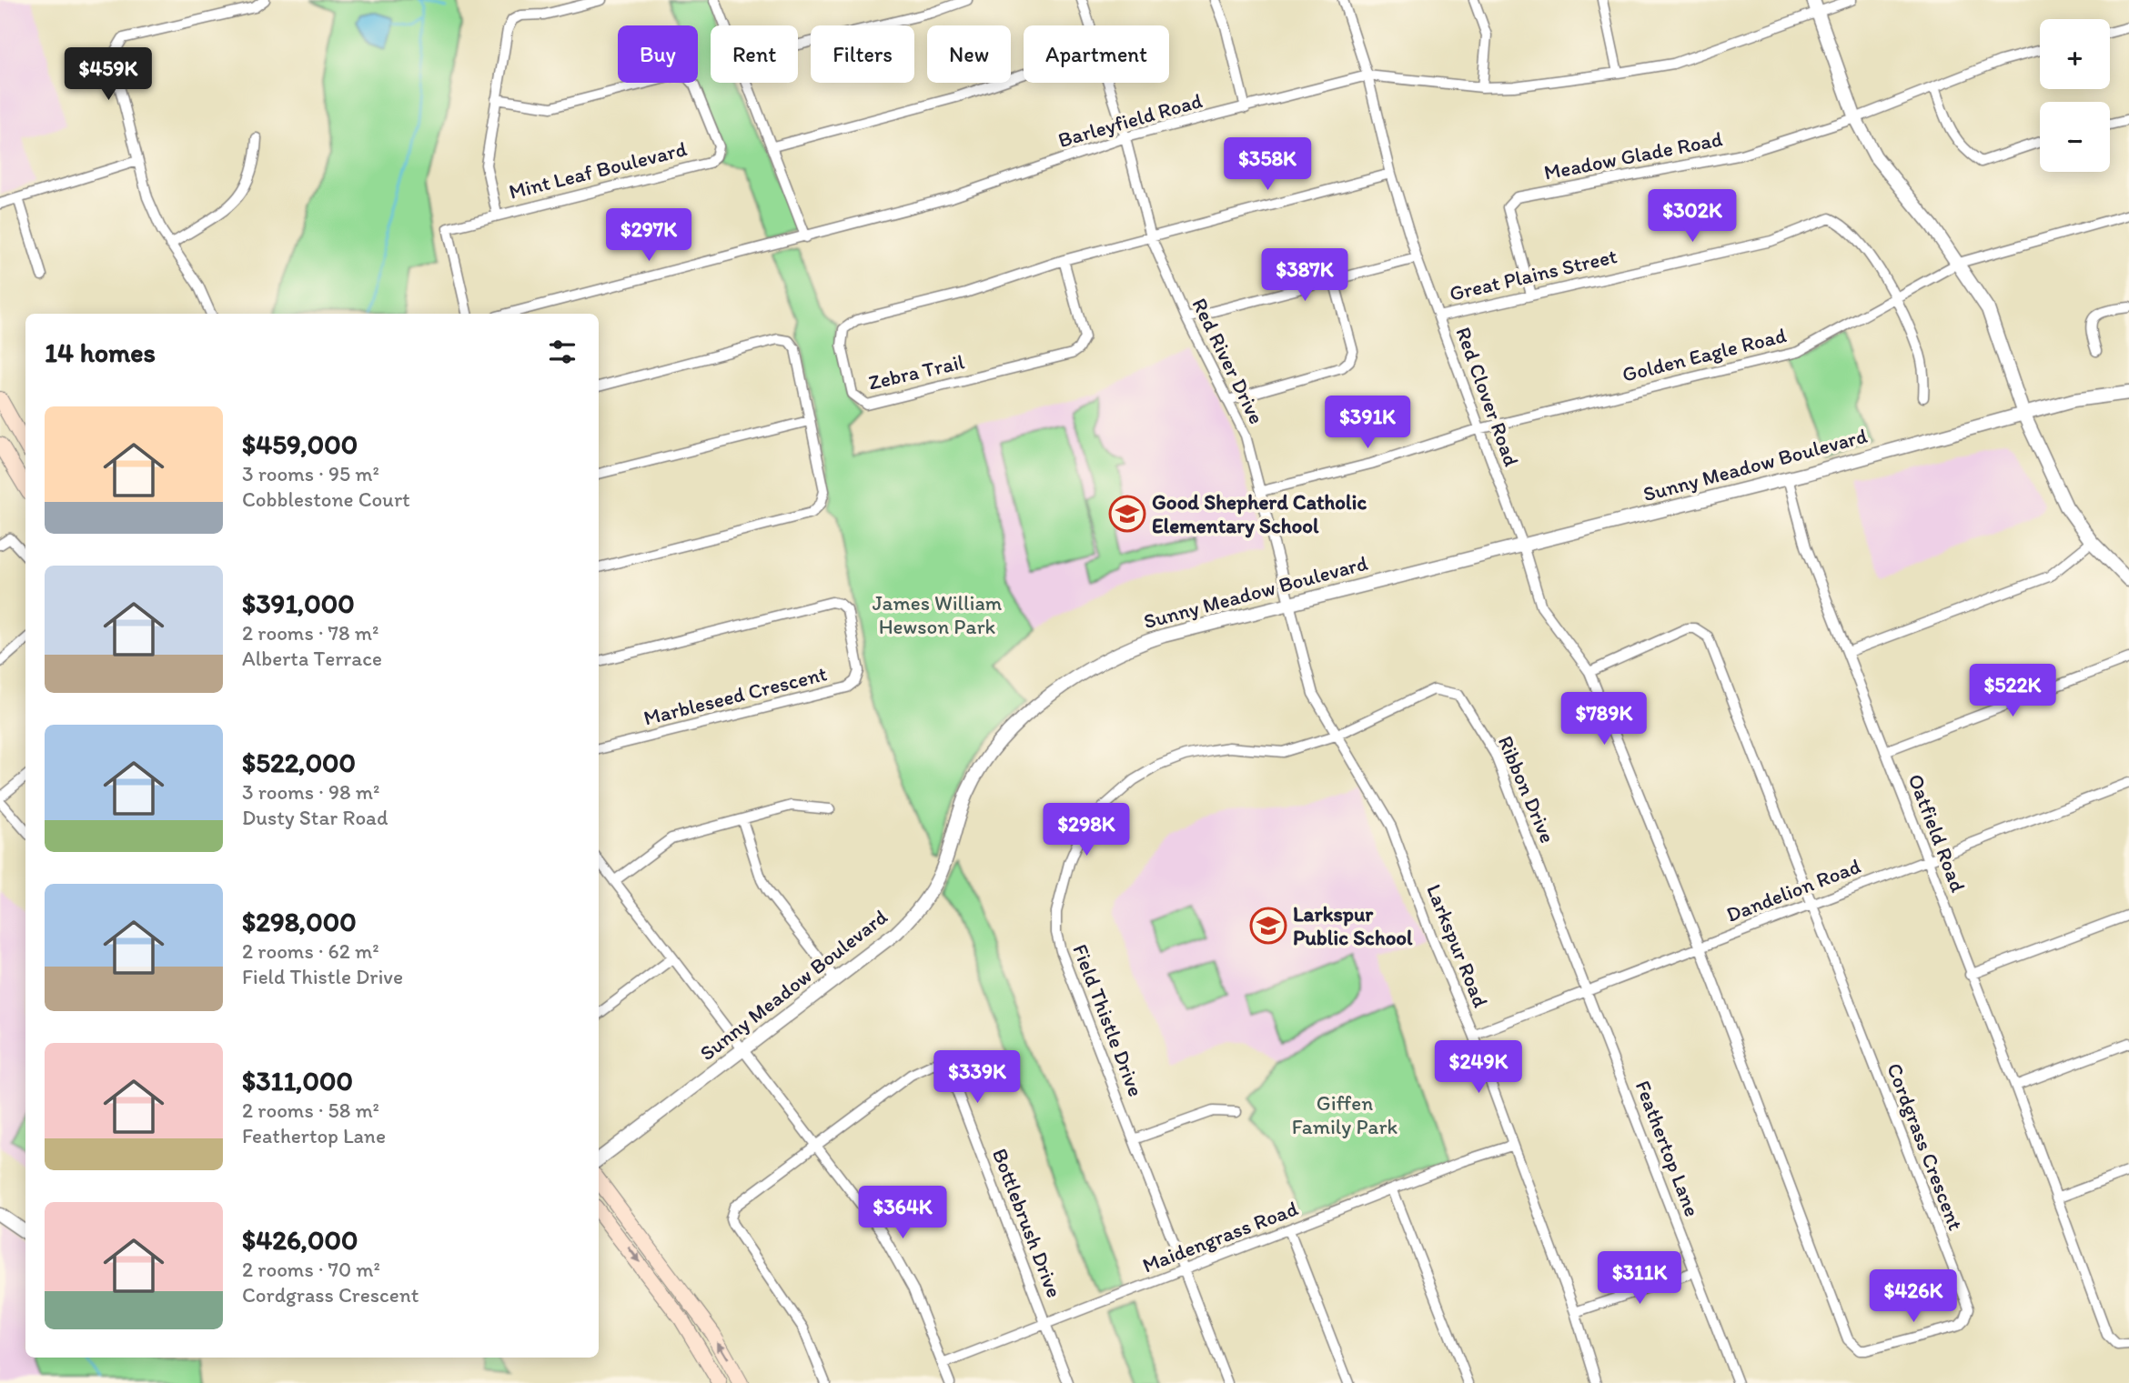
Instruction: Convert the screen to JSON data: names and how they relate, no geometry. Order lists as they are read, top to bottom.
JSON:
{
  "streets": {
    "street": [
      "Barleyfield Road",
      "Meadow Glade Road",
      "Mint Leaf Boulevard",
      "Great Plains Street",
      "Golden Eagle Road",
      "Red River Drive",
      "Zebra Trail",
      "Red Clover Road",
      "Sunny Meadow Boulevard",
      "Marbleseed Crescent",
      "Ribbon Drive",
      "Oatfield Road",
      "Dandelion Road",
      "Larkspur Road",
      "Field Thistle Drive",
      "Cordgrass Crescent",
      "Feathertop Lane",
      "Bottlebrush Drive",
      "Maidengrass Road"
    ]
  },
  "crossings": [
    ["Barleyfield Road", "Red River Drive"],
    ["Barleyfield Road", "Red Clover Road"],
    ["Meadow Glade Road", "Great Plains Street"],
    ["Great Plains Street", "Golden Eagle Road"],
    ["Great Plains Street", "Red Clover Road"],
    ["Golden Eagle Road", "Red River Drive"],
    ["Golden Eagle Road", "Red Clover Road"],
    ["Red River Drive", "Zebra Trail"],
    ["Red River Drive", "Sunny Meadow Boulevard"],
    ["Red River Drive", "Larkspur Road"],
    ["Zebra Trail", "Red Clover Road"],
    ["Red Clover Road", "Sunny Meadow Boulevard"],
    ["Red Clover Road", "Dandelion Road"],
    ["Red Clover Road", "Cordgrass Crescent"],
    ["Sunny Meadow Boulevard", "Oatfield Road"],
    ["Sunny Meadow Boulevard", "Larkspur Road"],
    ["Ribbon Drive", "Dandelion Road"],
    ["Ribbon Drive", "Larkspur Road"],
    ["Ribbon Drive", "Field Thistle Drive"],
    ["Ribbon Drive", "Feathertop Lane"],
    ["Oatfield Road", "Dandelion Road"],
    ["Dandelion Road", "Larkspur Road"],
    ["Dandelion Road", "Cordgrass Crescent"],
    ["Dandelion Road", "Feathertop Lane"],
    ["Larkspur Road", "Field Thistle Drive"],
    ["Larkspur Road", "Maidengrass Road"],
    ["Field Thistle Drive", "Maidengrass Road"],
    ["Bottlebrush Drive", "Maidengrass Road"]
  ],
  "parks": ["James William Hewson Park", "Giffen Family Park"],
  "places": {
    "school or university": ["Good Shepherd Catholic Elementary School", "Larkspur Public School"]
  },
  "page": {
    "map_buttons": ["+", "−"],
    "chip": [
      "Buy",
      "Rent",
      "Filters",
      "New",
      "Apartment"
    ],
    "price": [
      "$459K",
      "$358K",
      "$302K",
      "$297K",
      "$387K",
      "$391K",
      "$522K",
      "$789K",
      "$298K",
      "$249K",
      "$339K",
      "$364K",
      "$311K",
      "$426K"
    ],
    "heading": "14 homes",
    "list": [
      {
        "name": "$459,000",
        "note": "3 rooms · 95 m² · Cobblestone Court"
      },
      {
        "name": "$391,000",
        "note": "2 rooms · 78 m² · Alberta Terrace"
      },
      {
        "name": "$522,000",
        "note": "3 rooms · 98 m² · Dusty Star Road"
      },
      {
        "name": "$298,000",
        "note": "2 rooms · 62 m² · Field Thistle Drive"
      },
      {
        "name": "$311,000",
        "note": "2 rooms · 58 m² · Feathertop Lane"
      },
      {
        "name": "$426,000",
        "note": "2 rooms · 70 m² · Cordgrass Crescent"
      }
    ]
  }
}
